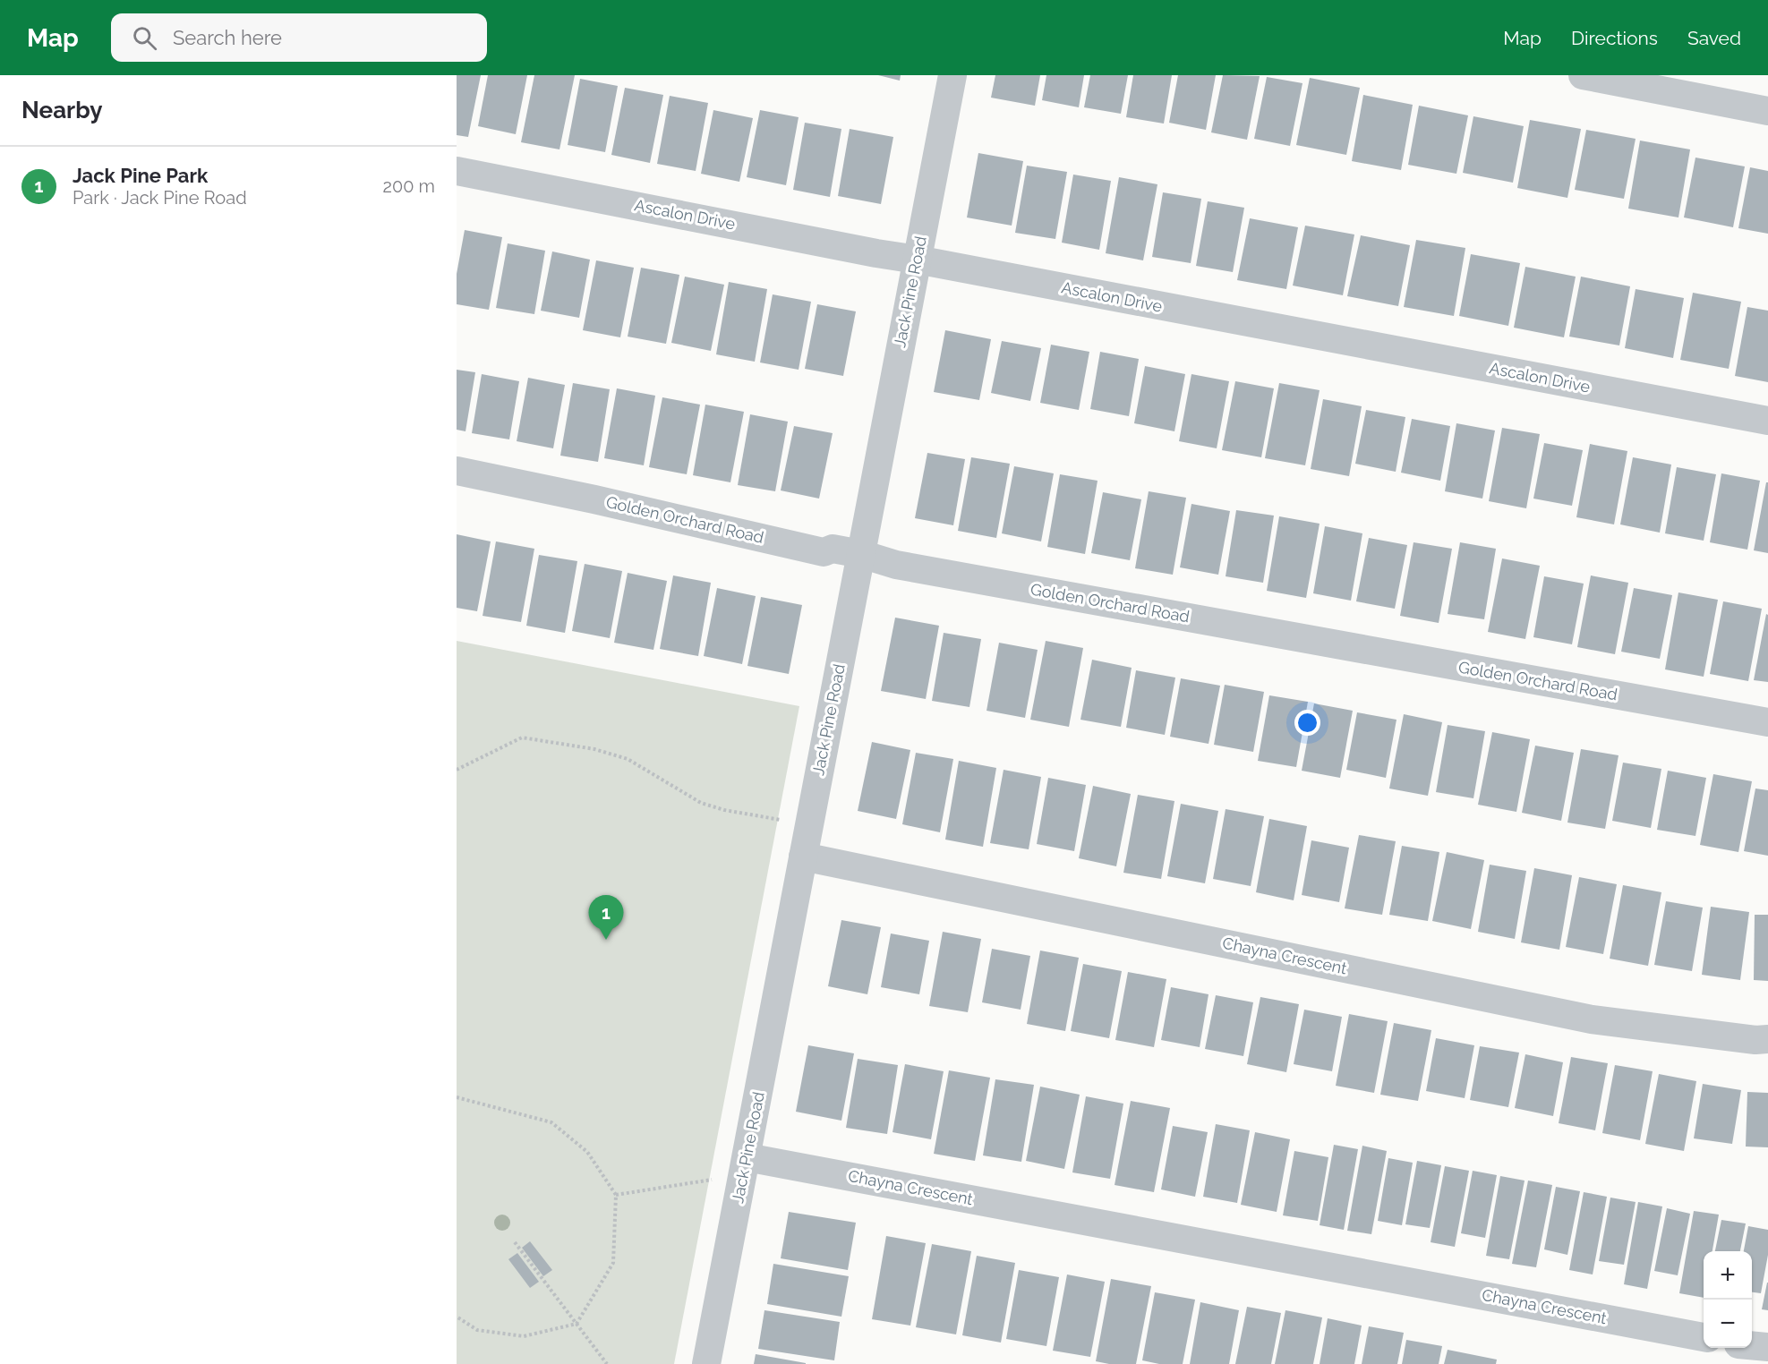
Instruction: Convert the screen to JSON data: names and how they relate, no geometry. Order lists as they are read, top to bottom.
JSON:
{
  "streets": {
    "street": [
      "Ascalon Drive",
      "Jack Pine Road",
      "Golden Orchard Road",
      "Chayna Crescent"
    ]
  },
  "crossings": [
    ["Ascalon Drive", "Jack Pine Road"],
    ["Jack Pine Road", "Golden Orchard Road"],
    ["Jack Pine Road", "Chayna Crescent"]
  ],
  "page": {
    "header": "Map",
    "search": "Search here",
    "nav": ["Map", "Directions", "Saved"],
    "heading": "Nearby",
    "list": [
      {
        "mark": "1",
        "name": "Jack Pine Park",
        "note": "Park · Jack Pine Road",
        "value": "200 m"
      }
    ],
    "pins": "1",
    "map_buttons": ["+", "−"]
  }
}
